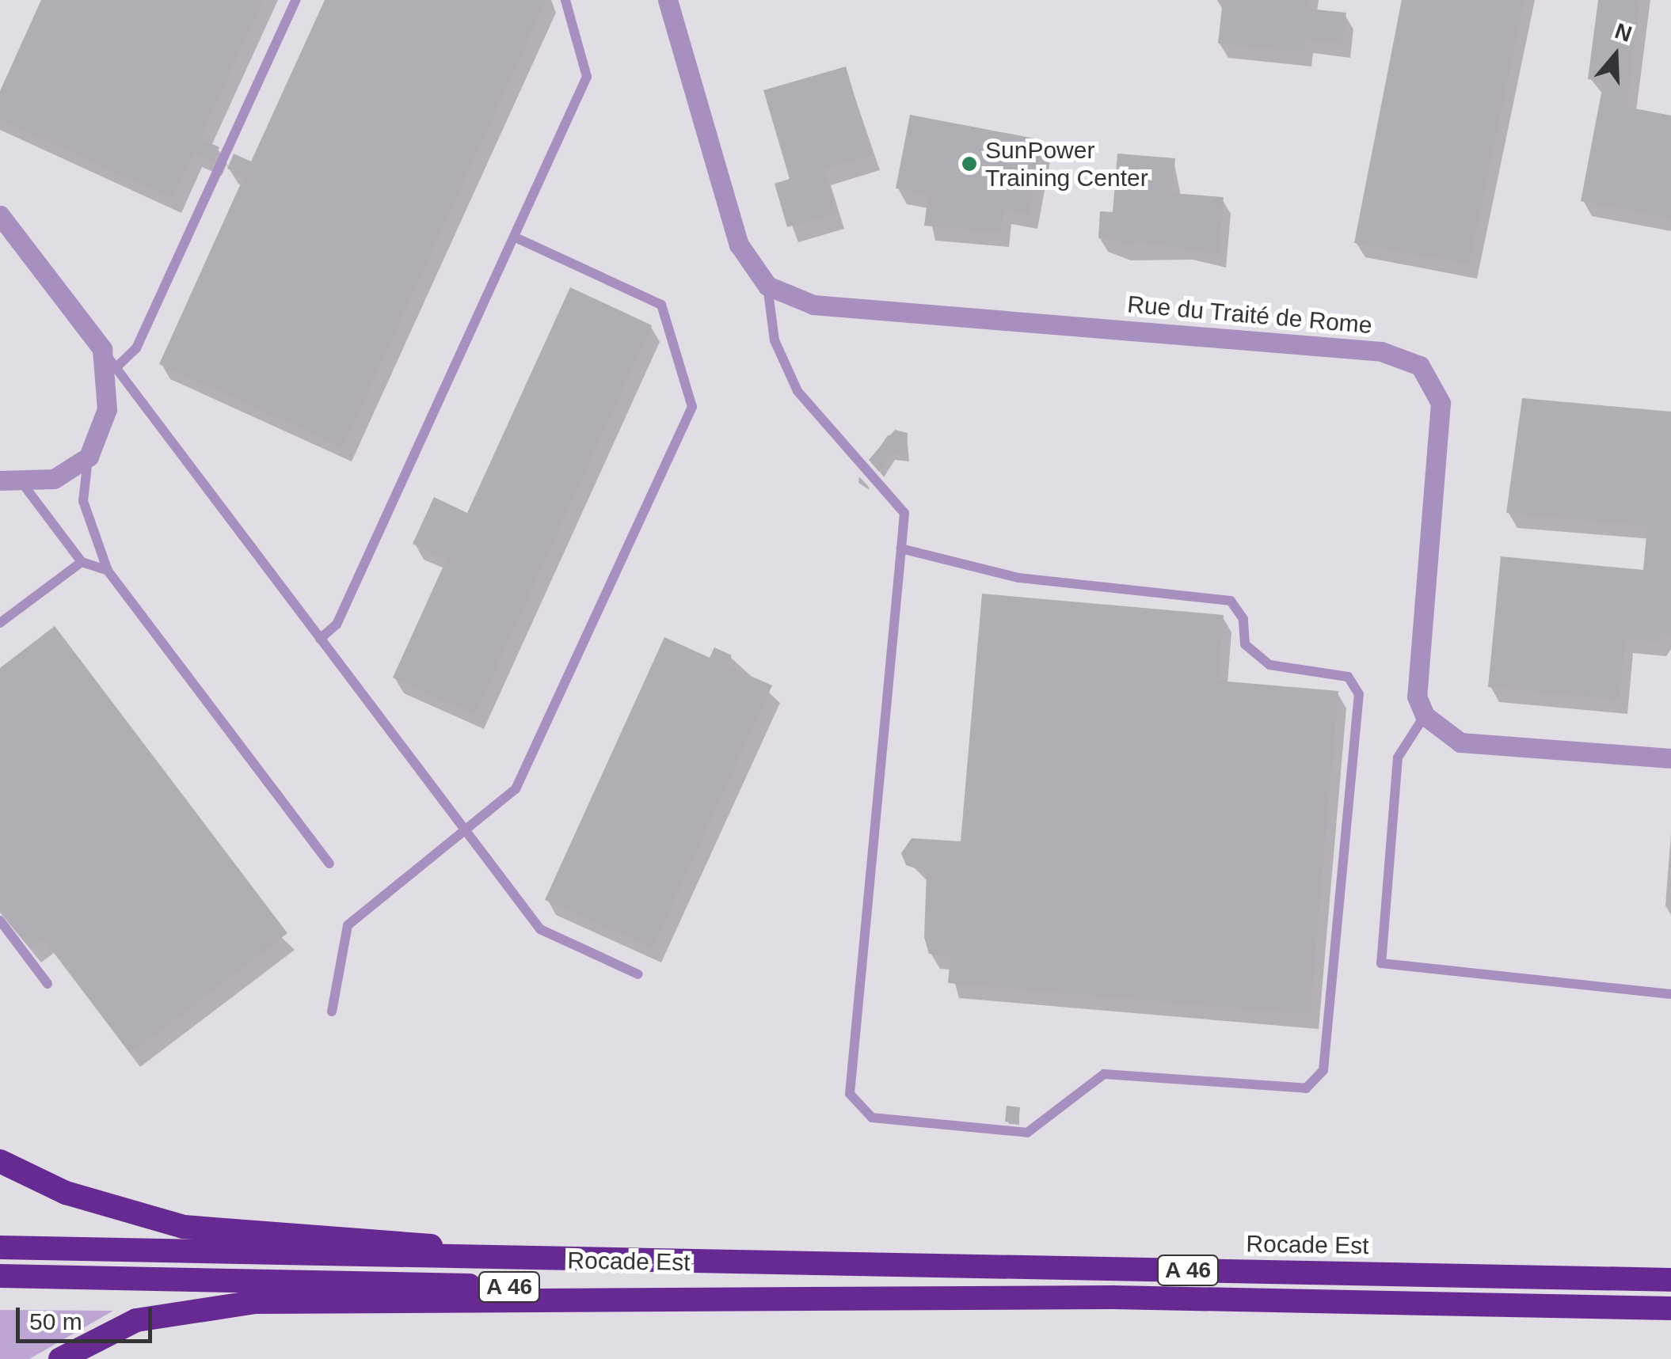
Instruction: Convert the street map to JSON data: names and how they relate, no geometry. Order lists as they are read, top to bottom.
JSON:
{
  "streets": {
    "highway": ["Rocade Est", "A 46"],
    "street": ["Rue du Traité de Rome"]
  },
  "crossings": [
    ["Rocade Est", "A 46"]
  ],
  "places": ["SunPower Training Center"],
  "scale_bar": "50 m",
  "north": "top"
}
